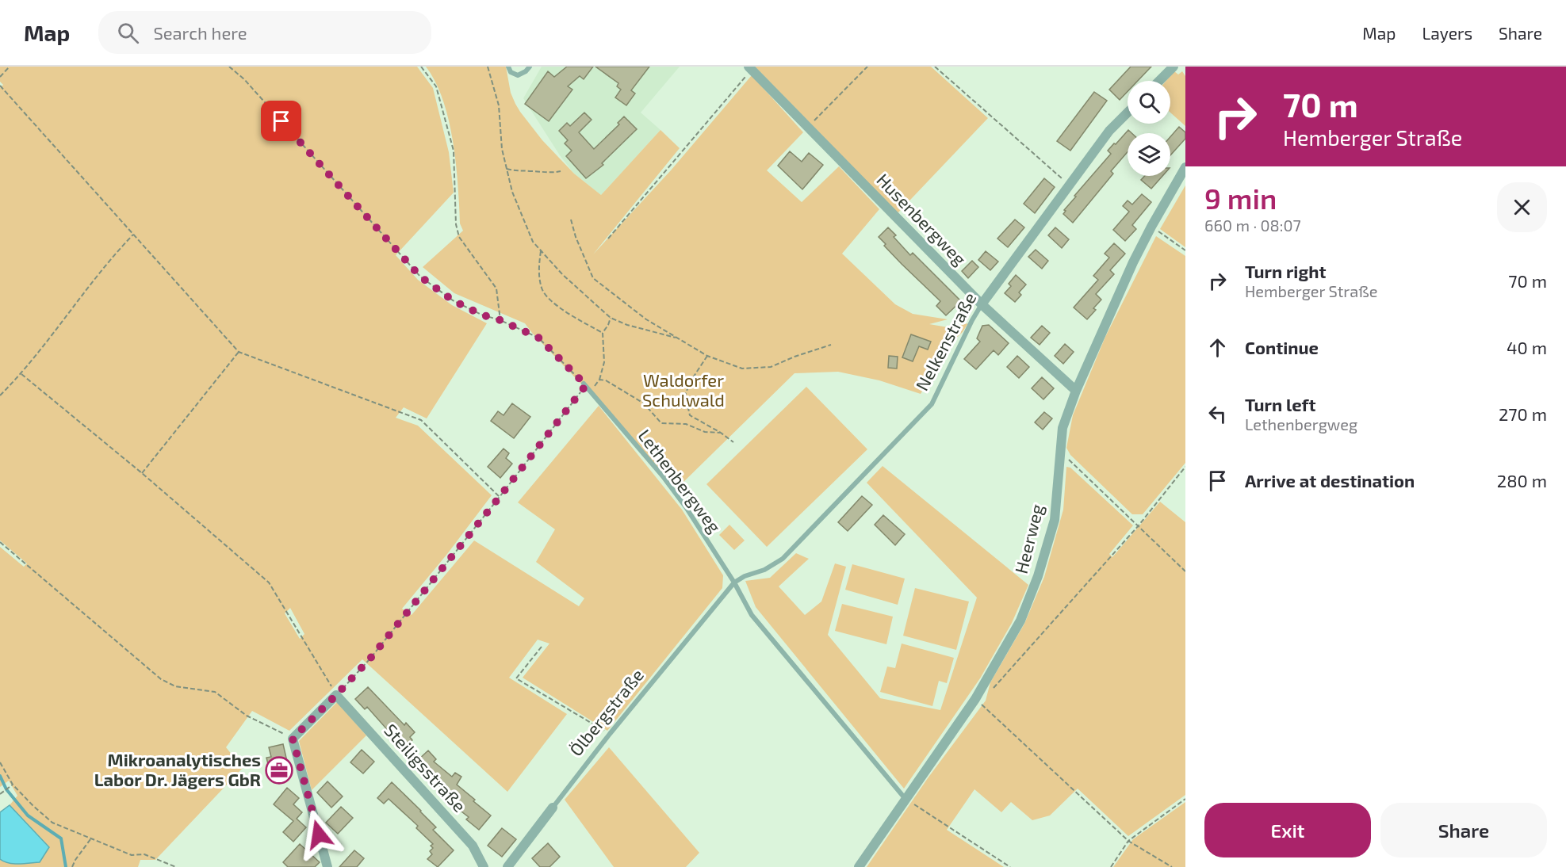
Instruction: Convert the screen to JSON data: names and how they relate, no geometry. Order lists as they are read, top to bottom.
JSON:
{
  "streets": {
    "street": [
      "Husenbergweg",
      "Nelkenstraße",
      "Heerweg",
      "Ölbergstraße",
      "Steiligsstraße"
    ],
    "lane": ["Lethenbergweg"]
  },
  "crossings": [
    ["Husenbergweg", "Nelkenstraße"],
    ["Husenbergweg", "Heerweg"],
    ["Nelkenstraße", "Lethenbergweg"],
    ["Nelkenstraße", "Ölbergstraße"],
    ["Lethenbergweg", "Heerweg"],
    ["Lethenbergweg", "Ölbergstraße"]
  ],
  "parks": ["Waldorfer Schulwald"],
  "places": {
    "office": ["Mikroanalytisches Labor Dr. Jägers GbR"]
  },
  "page": {
    "header": "Map",
    "search": "Search here",
    "nav": ["Map", "Layers", "Share"],
    "turn": ["70 m", "Hemberger Straße"],
    "heading": ["9 min", "660 m · 08:07"],
    "list": [
      {
        "name": "Turn right",
        "note": "Hemberger Straße",
        "value": "70 m"
      },
      {
        "name": "Continue",
        "value": "40 m"
      },
      {
        "name": "Turn left",
        "note": "Lethenbergweg",
        "value": "270 m"
      },
      {
        "name": "Arrive at destination",
        "value": "280 m"
      }
    ],
    "buttons": ["Exit", "Share"]
  }
}
